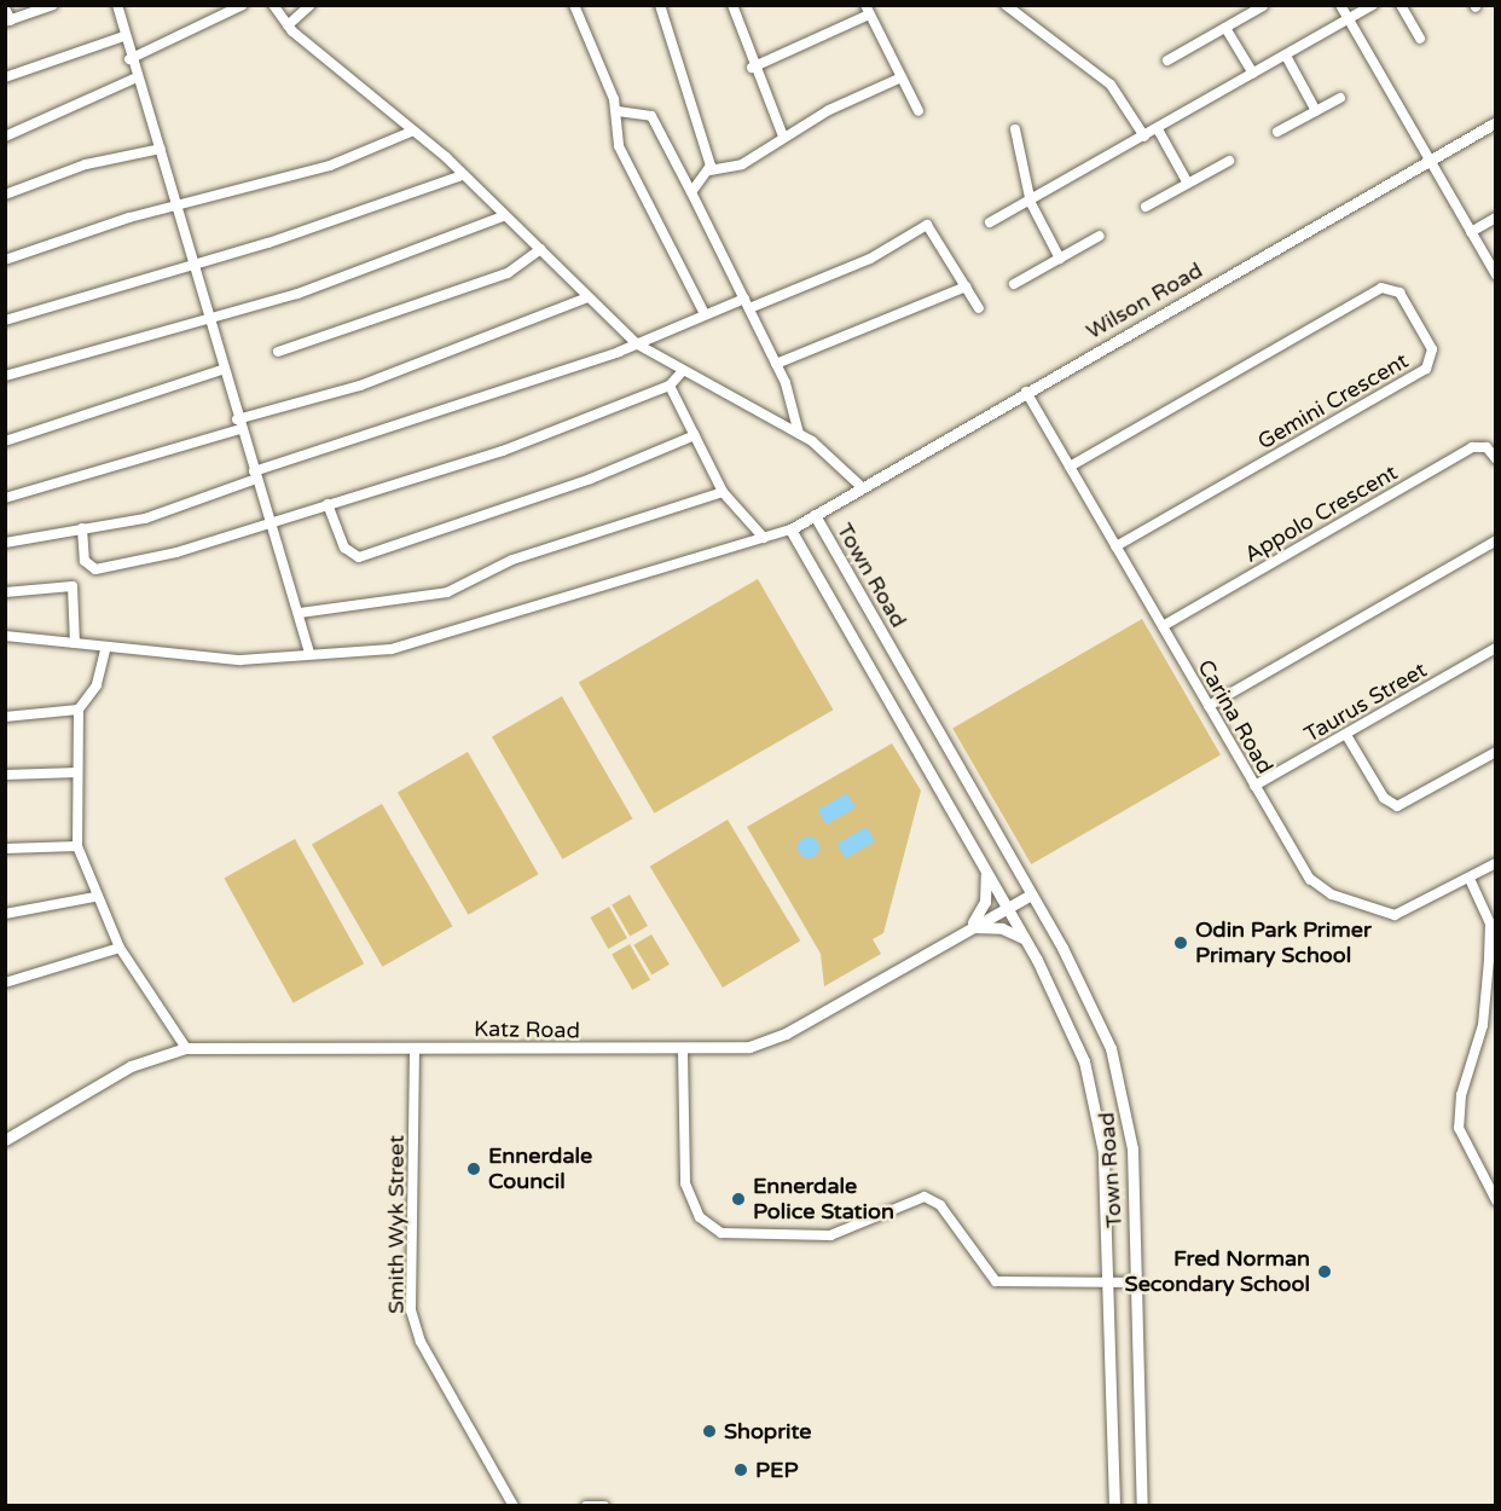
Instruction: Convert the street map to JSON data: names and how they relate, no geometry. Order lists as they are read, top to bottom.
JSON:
{
  "streets": {
    "street": [
      "Wilson Road",
      "Gemini Crescent",
      "Appolo Crescent",
      "Town Road",
      "Taurus Street",
      "Carina Road",
      "Katz Road",
      "Smith Wyk Street"
    ]
  },
  "crossings": [
    ["Wilson Road", "Town Road"],
    ["Wilson Road", "Carina Road"],
    ["Gemini Crescent", "Carina Road"],
    ["Appolo Crescent", "Carina Road"],
    ["Town Road", "Katz Road"],
    ["Taurus Street", "Carina Road"],
    ["Katz Road", "Smith Wyk Street"]
  ],
  "places": [
    "Odin Park Primer Primary School",
    "Ennerdale Council",
    "Ennerdale Police Station",
    "Fred Norman Secondary School",
    "Shoprite",
    "PEP"
  ]
}
